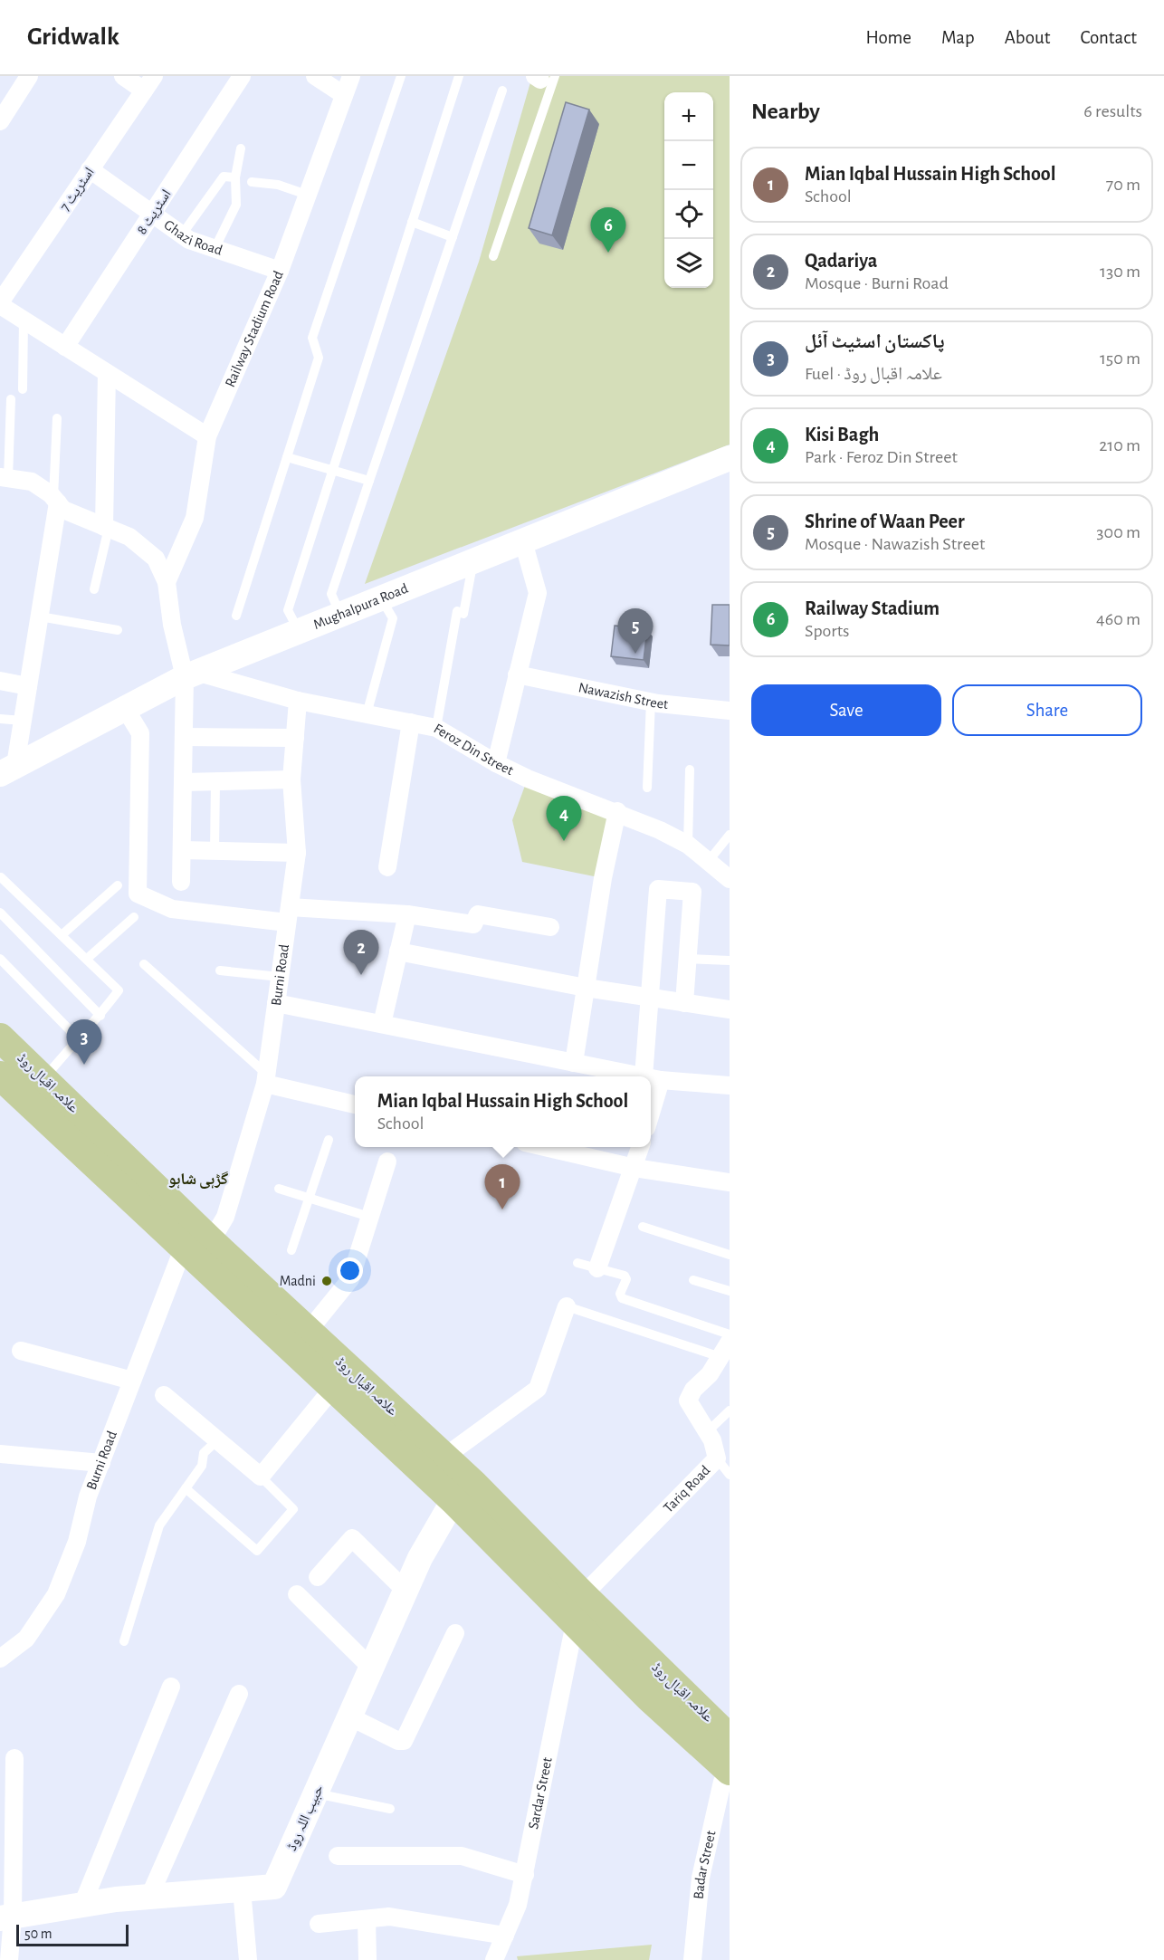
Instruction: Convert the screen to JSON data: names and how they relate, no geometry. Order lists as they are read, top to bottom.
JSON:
{
  "streets": {
    "main road": ["Mughalpura Road", "علامہ اقبال روڈ", "حبیب اللہ روڈ"],
    "street": [
      "اسٹریٹ 7",
      "اسٹریٹ 8",
      "Ghazi Road",
      "Railway Stadium Road",
      "Nawazish Street",
      "Feroz Din Street",
      "Burni Road",
      "Tariq Road",
      "Sardar Street",
      "Badar Street"
    ]
  },
  "crossings": [
    ["اسٹریٹ 7", "Ghazi Road"],
    ["اسٹریٹ 8", "Ghazi Road"],
    ["Ghazi Road", "Railway Stadium Road"],
    ["Mughalpura Road", "Feroz Din Street"],
    ["Feroz Din Street", "Burni Road"],
    ["Burni Road", "علامہ اقبال روڈ"],
    ["علامہ اقبال روڈ", "Tariq Road"],
    ["علامہ اقبال روڈ", "Sardar Street"],
    ["علامہ اقبال روڈ", "حبیب اللہ روڈ"],
    ["علامہ اقبال روڈ", "Badar Street"]
  ],
  "districts": ["گڑہی شاہو"],
  "places": ["Madni"],
  "scale_bar": "50 m",
  "page": {
    "header": "Gridwalk",
    "nav": [
      "Home",
      "Map",
      "About",
      "Contact"
    ],
    "heading": ["Nearby", "6 results"],
    "map_buttons": ["+", "−"],
    "list": [
      {
        "mark": "1",
        "name": "Mian Iqbal Hussain High School",
        "note": "School",
        "value": "70 m"
      },
      {
        "mark": "2",
        "name": "Qadariya",
        "note": "Mosque · Burni Road",
        "value": "130 m"
      },
      {
        "mark": "3",
        "name": "پاکستان اسٹیٹ آئل",
        "note": "Fuel · علامہ اقبال روڈ",
        "value": "150 m"
      },
      {
        "mark": "4",
        "name": "Kisi Bagh",
        "note": "Park · Feroz Din Street",
        "value": "210 m"
      },
      {
        "mark": "5",
        "name": "Shrine of Waan Peer",
        "note": "Mosque · Nawazish Street",
        "value": "300 m"
      },
      {
        "mark": "6",
        "name": "Railway Stadium",
        "note": "Sports",
        "value": "460 m"
      }
    ],
    "pins": [
      "6",
      "5",
      "4",
      "2",
      "3",
      "1"
    ],
    "buttons": ["Save", "Share"],
    "popup": ["Mian Iqbal Hussain High School", "School"],
    "scale": "50 m"
  }
}
